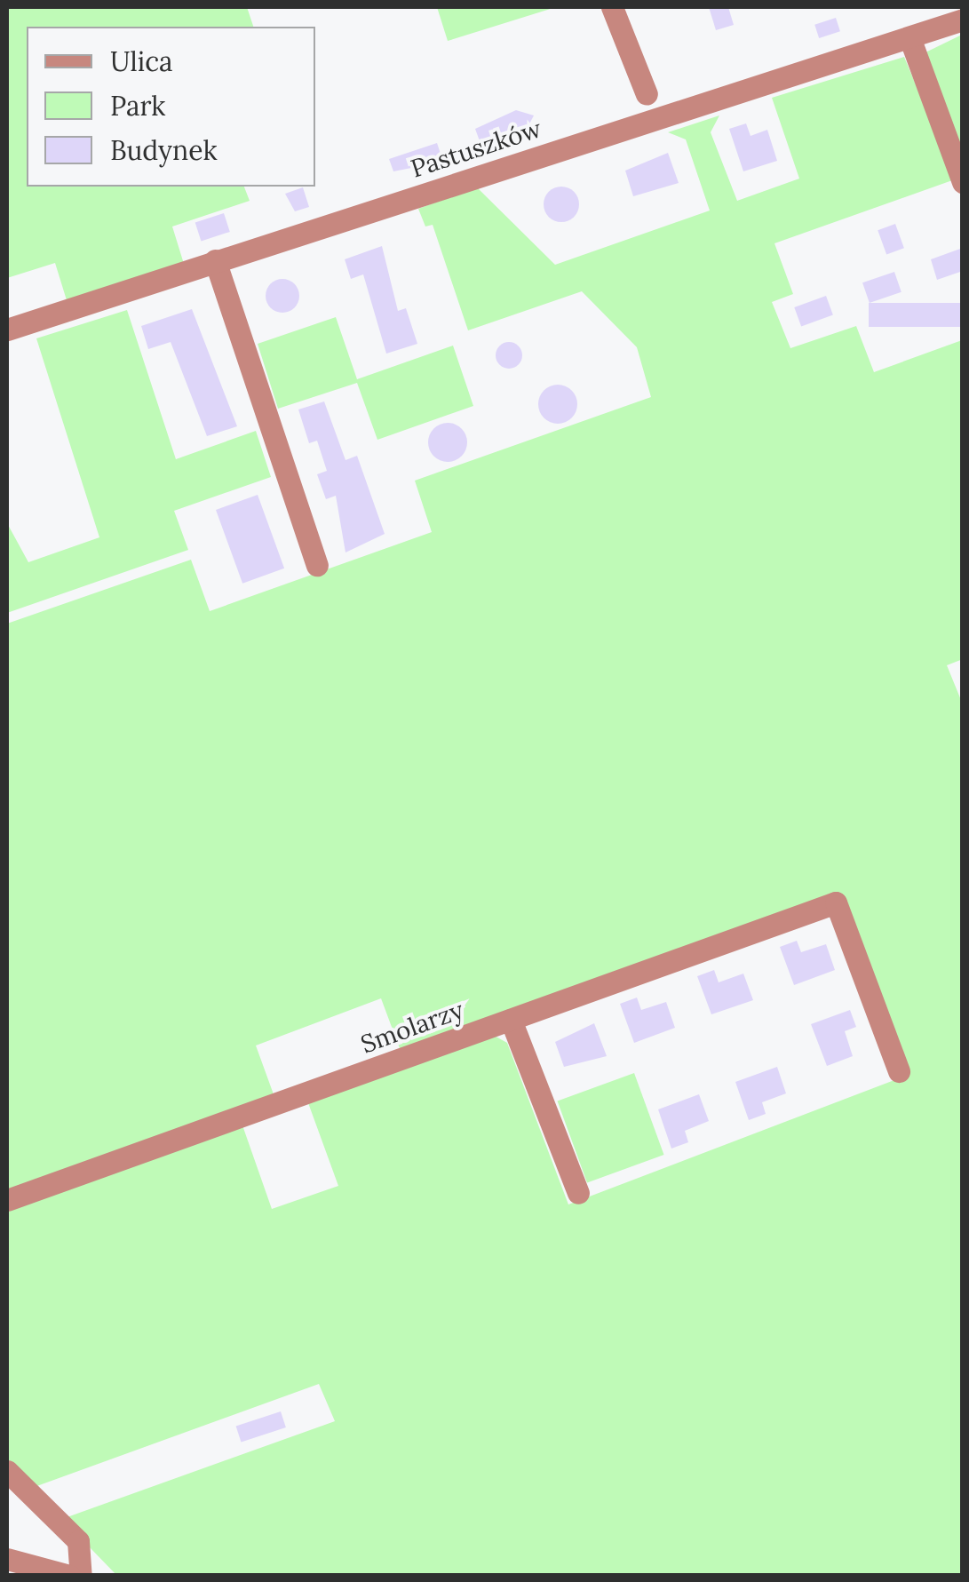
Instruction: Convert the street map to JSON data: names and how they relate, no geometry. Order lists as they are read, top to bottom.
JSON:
{
  "streets": {
    "street": ["Pastuszków", "Smolarzy"]
  },
  "legend": ["Ulica", "Park", "Budynek"]
}
